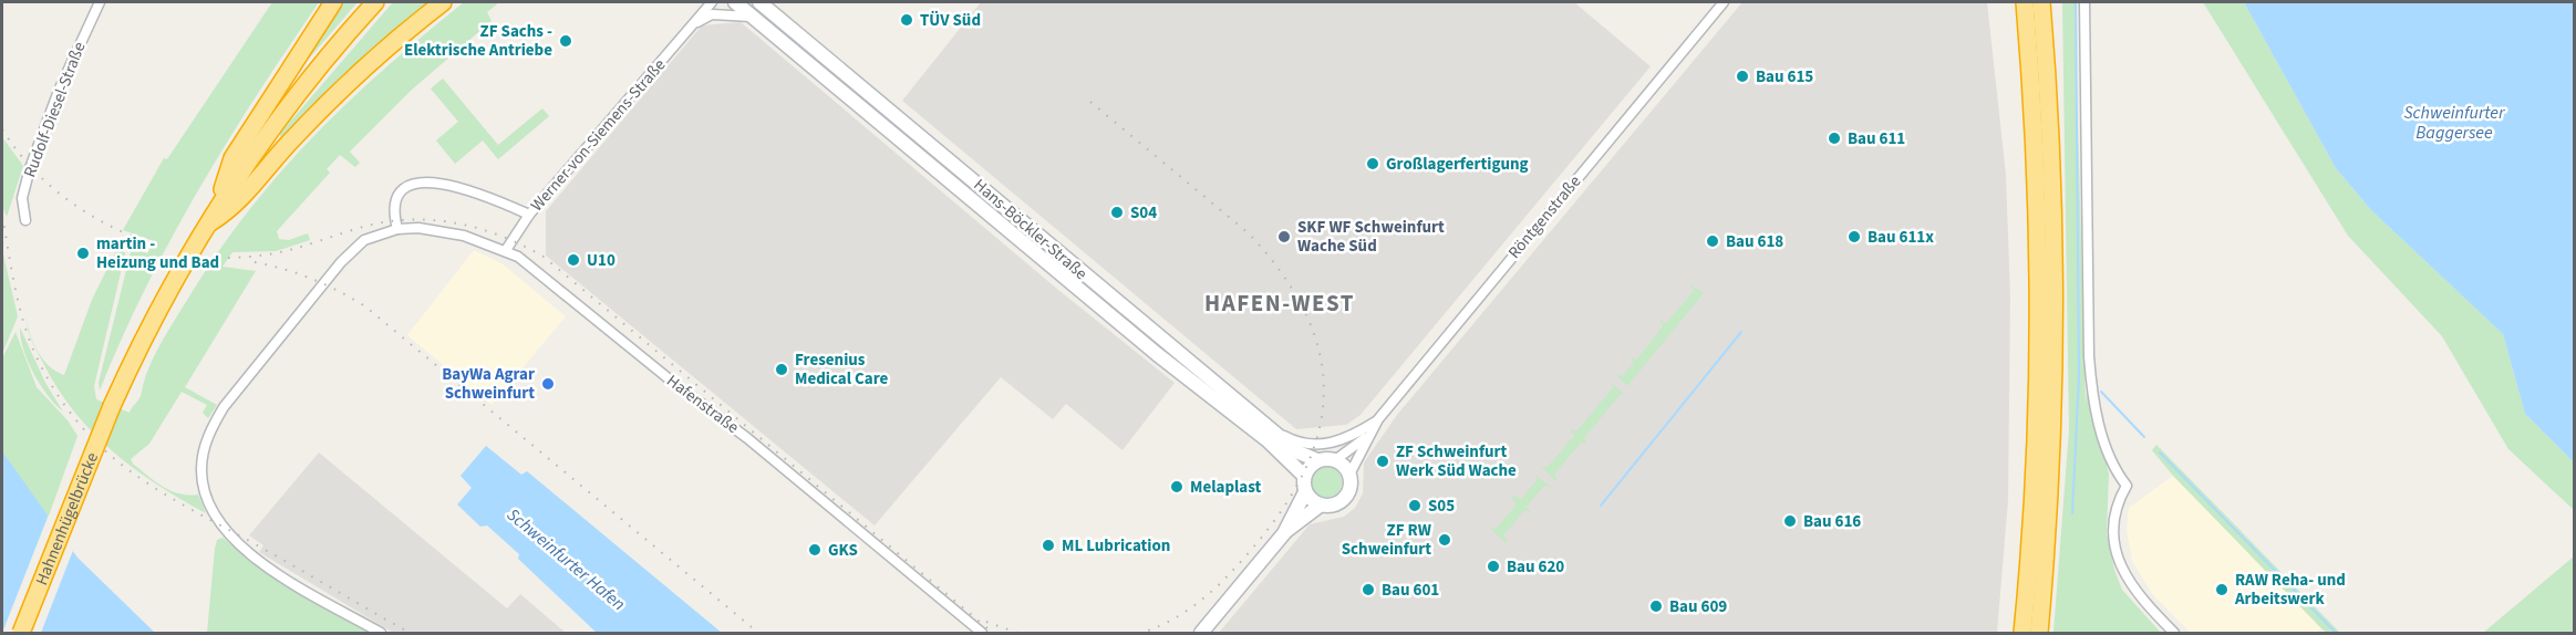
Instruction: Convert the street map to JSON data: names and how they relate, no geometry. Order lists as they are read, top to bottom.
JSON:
{
  "streets": {
    "highway": ["Hahnenhügelbrücke"],
    "street": [
      "Rudolf-Diesel-Straße",
      "Werner-von-Siemens-Straße",
      "Röntgenstraße",
      "Hans-Böckler-Straße",
      "Hafenstraße"
    ]
  },
  "crossings": [
    ["Werner-von-Siemens-Straße", "Hafenstraße"],
    ["Röntgenstraße", "Hans-Böckler-Straße"]
  ],
  "districts": ["HAFEN-WEST"],
  "water": ["Schweinfurter Baggersee", "Schweinfurter Hafen"],
  "places": [
    "TÜV Süd",
    "ZF Sachs - Elektrische Antriebe",
    "Bau 615",
    "Bau 611",
    "Großlagerfertigung",
    "S04",
    "SKF WF Schweinfurt Wache Süd",
    "Bau 611x",
    "Bau 618",
    "martin - Heizung und Bad",
    "U10",
    "Fresenius Medical Care",
    "BayWa Agrar Schweinfurt",
    "ZF Schweinfurt Werk Süd Wache",
    "Melaplast",
    "S05",
    "Bau 616",
    "ZF RW Schweinfurt",
    "ML Lubrication",
    "GKS",
    "Bau 620",
    "Bau 601",
    "RAW Reha- und Arbeitswerk",
    "Bau 609"
  ]
}
